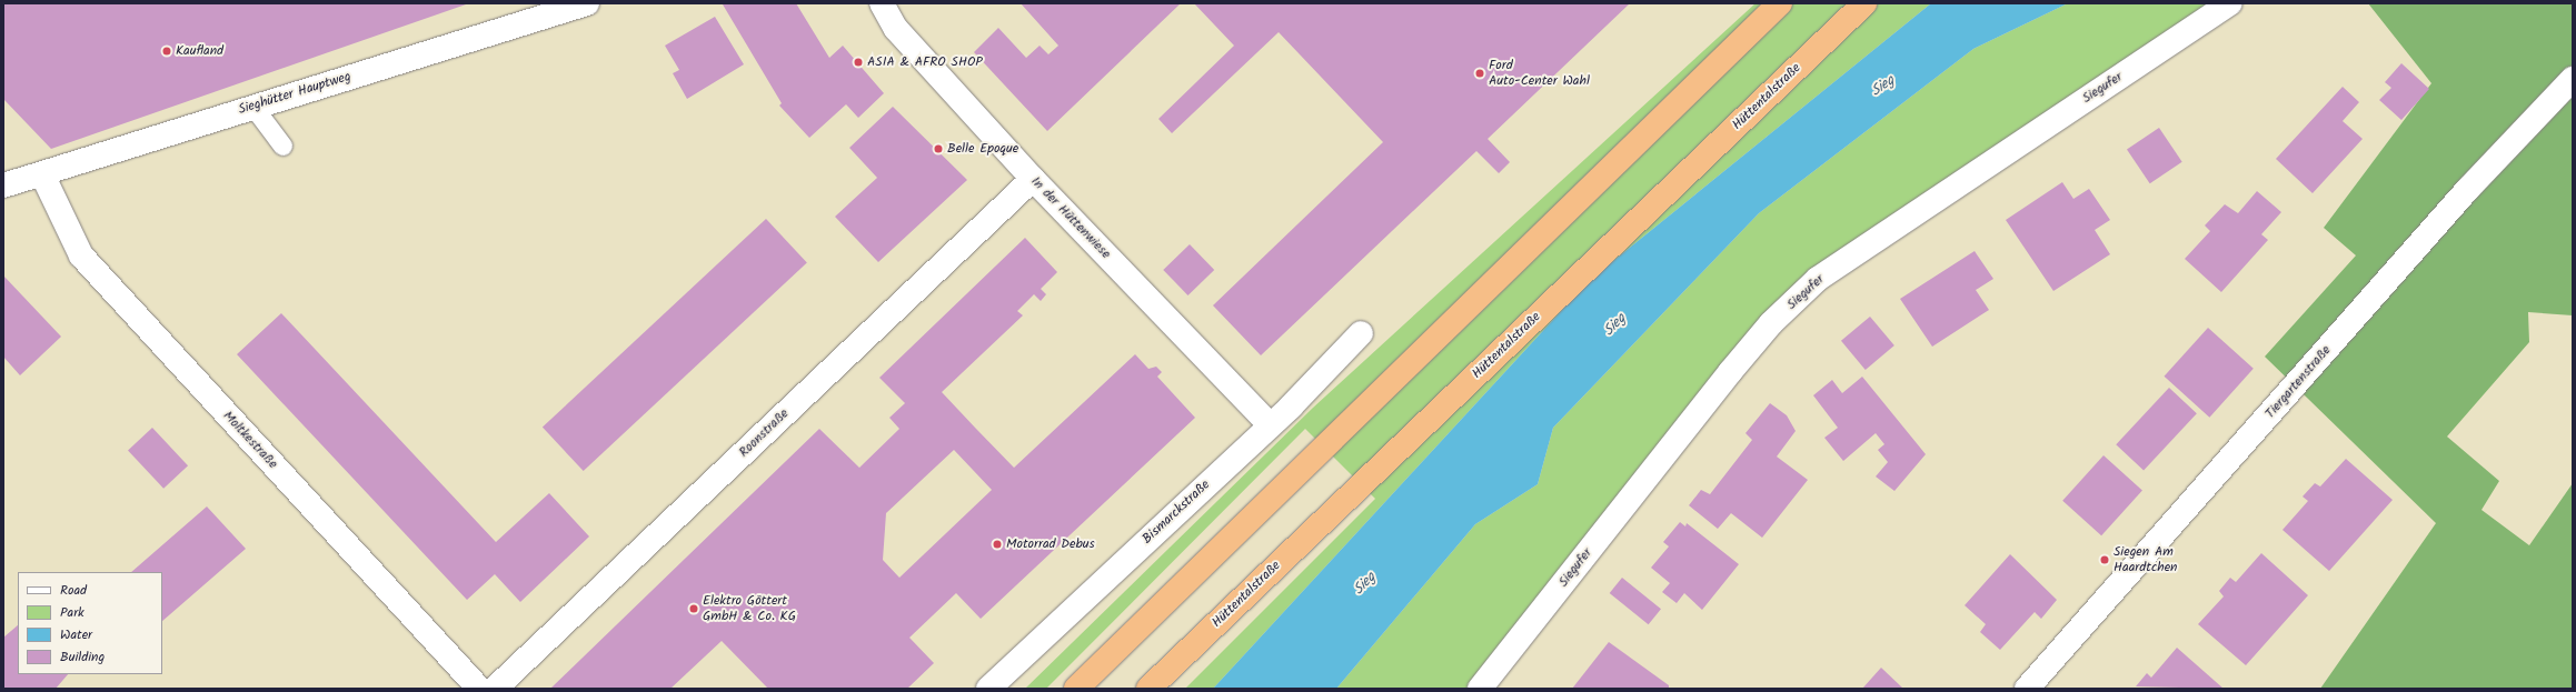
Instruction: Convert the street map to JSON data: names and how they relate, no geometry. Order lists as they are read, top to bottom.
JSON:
{
  "streets": {
    "highway": ["Hüttentalstraße"],
    "street": [
      "Siegufer",
      "Sieghütter Hauptweg",
      "In der Hüttenwiese",
      "Tiergartenstraße",
      "Roonstraße",
      "Moltkestraße",
      "Bismarckstraße"
    ]
  },
  "crossings": [
    ["Sieghütter Hauptweg", "Moltkestraße"],
    ["In der Hüttenwiese", "Roonstraße"],
    ["In der Hüttenwiese", "Bismarckstraße"]
  ],
  "water": ["Sieg"],
  "places": [
    "Kaufland",
    "ASIA & AFRO SHOP",
    "Ford Auto-Center Wahl",
    "Belle Epoque",
    "Motorrad Debus",
    "Siegen Am Haardtchen",
    "Elektro Göttert GmbH & Co. KG"
  ],
  "legend": [
    "Road",
    "Park",
    "Water",
    "Building"
  ]
}
